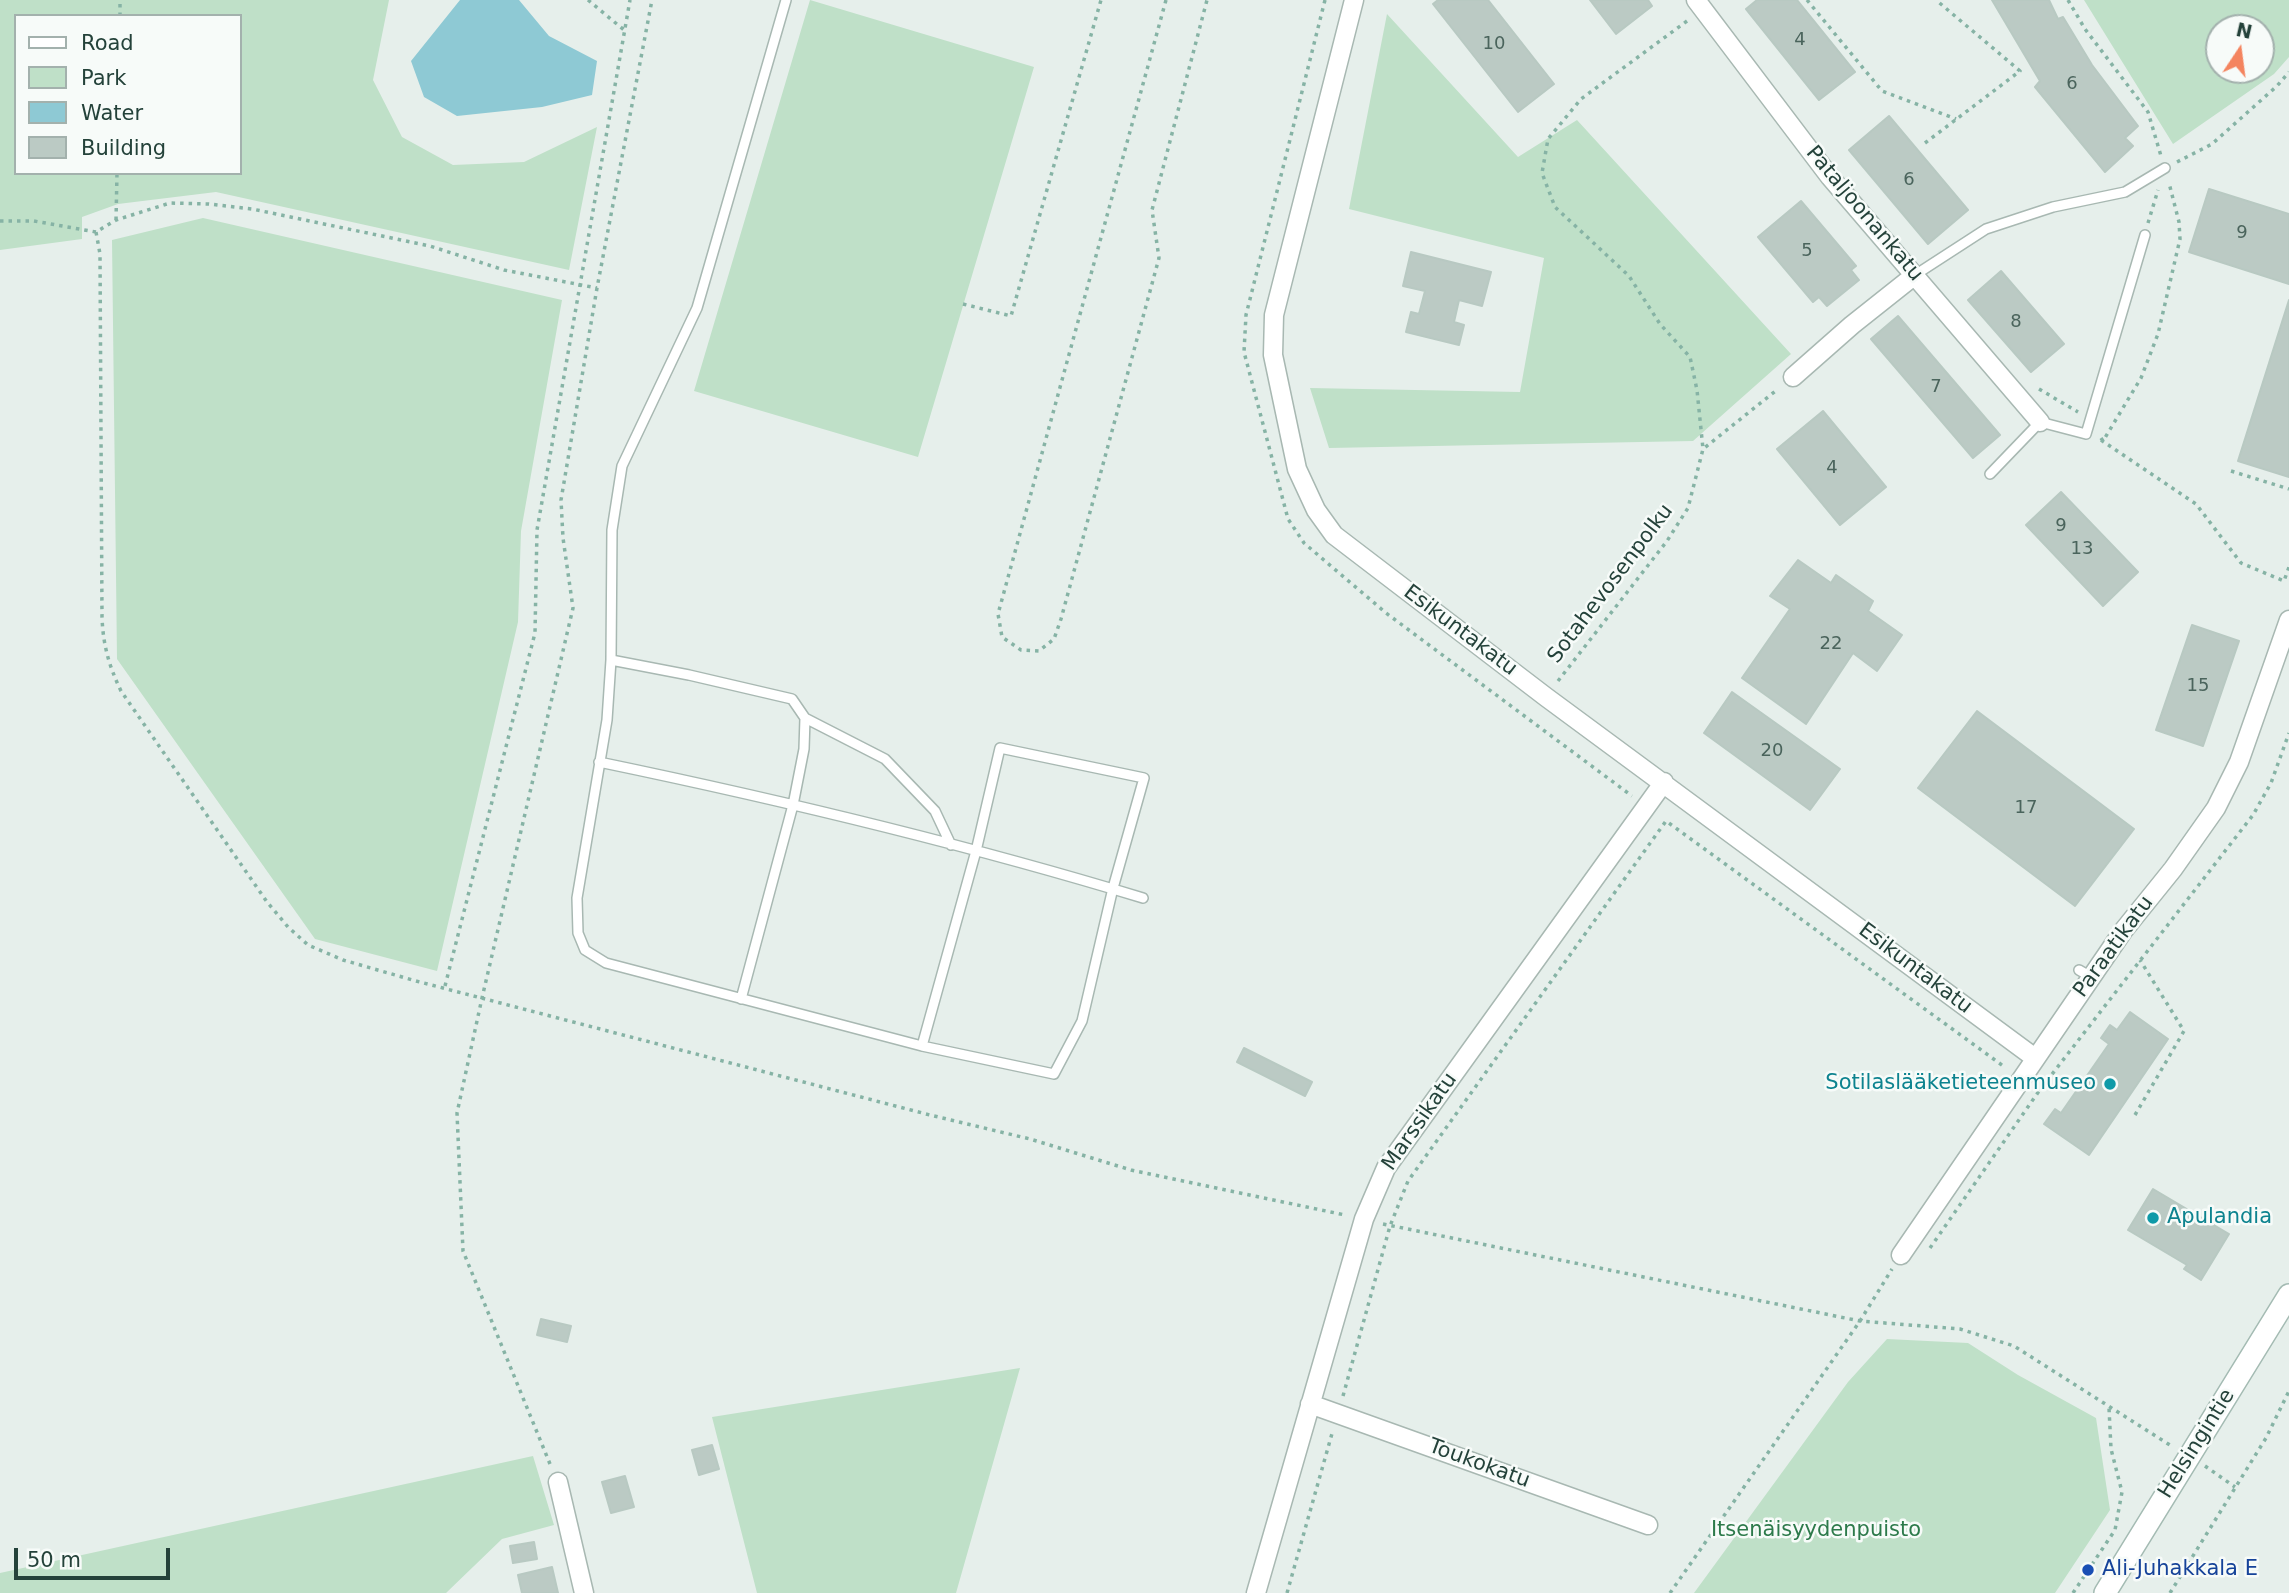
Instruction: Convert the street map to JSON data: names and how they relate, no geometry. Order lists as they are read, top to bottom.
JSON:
{
  "streets": {
    "main road": ["Helsingintie"],
    "street": [
      "Pataljoonankatu",
      "Esikuntakatu",
      "Paraatikatu",
      "Marssikatu",
      "Toukokatu"
    ],
    "path": ["Sotahevosenpolku"]
  },
  "crossings": [
    ["Sotahevosenpolku", "Esikuntakatu"],
    ["Esikuntakatu", "Paraatikatu"],
    ["Esikuntakatu", "Marssikatu"],
    ["Marssikatu", "Toukokatu"]
  ],
  "parks": ["Itsenäisyydenpuisto"],
  "places": ["Sotilaslääketieteenmuseo", "Apulandia", "Ali-Juhakkala E"],
  "house_numbers": [
    "4",
    "10",
    "6",
    "6",
    "9",
    "5",
    "8",
    "7",
    "4",
    "9",
    "13",
    "22",
    "15",
    "20",
    "17"
  ],
  "legend": [
    "Road",
    "Park",
    "Water",
    "Building"
  ],
  "scale_bar": "50 m",
  "north": "top"
}
